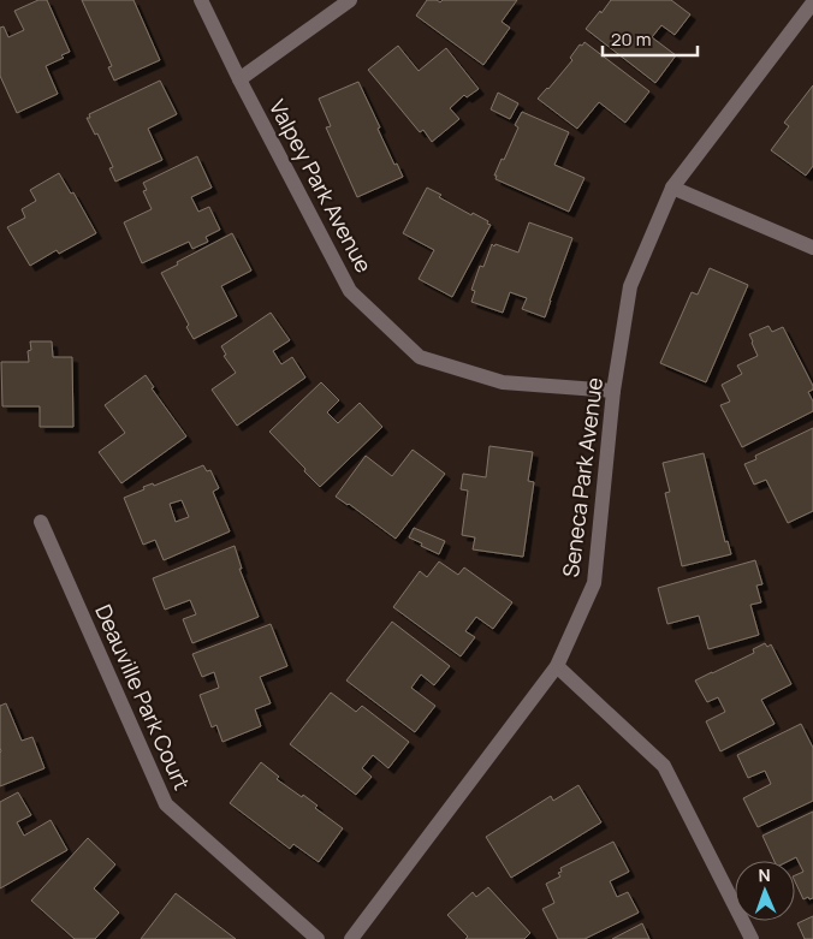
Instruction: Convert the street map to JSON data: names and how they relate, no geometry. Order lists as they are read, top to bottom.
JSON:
{
  "streets": {
    "street": ["Valpey Park Avenue", "Seneca Park Avenue", "Deauville Park Court"]
  },
  "crossings": [
    ["Valpey Park Avenue", "Seneca Park Avenue"]
  ],
  "scale_bar": "20 m",
  "north": "top"
}
